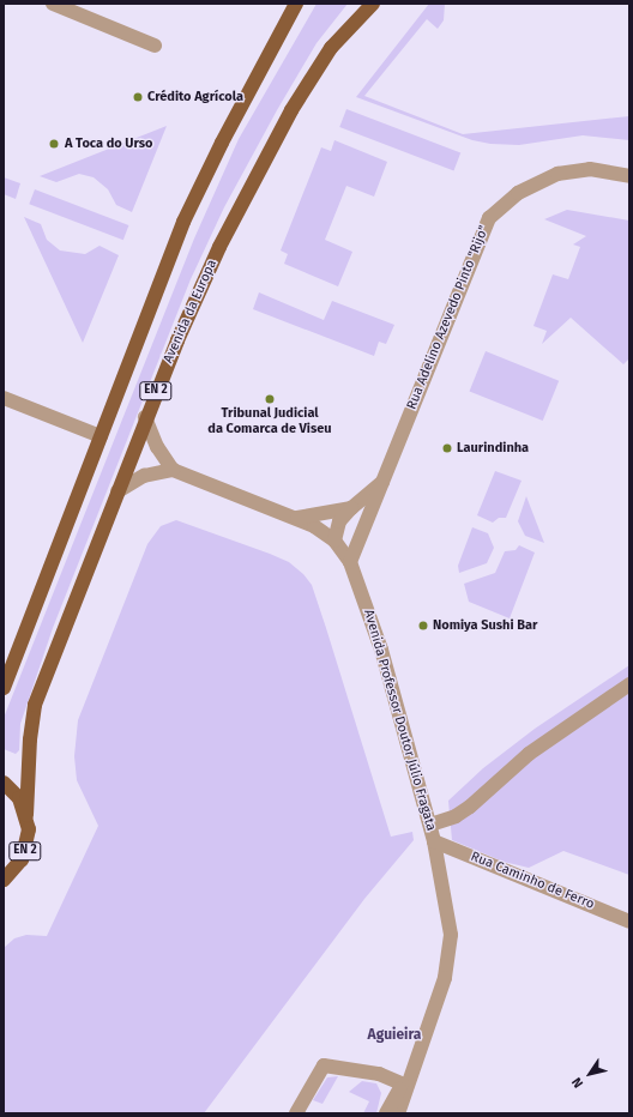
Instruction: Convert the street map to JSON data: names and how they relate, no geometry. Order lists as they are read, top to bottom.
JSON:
{
  "streets": {
    "main road": ["Avenida da Europa", "EN 2"],
    "street": ["Rua Adelino Azevedo Pinto \"Rijo\"", "Avenida Professor Doutor Júlio Fragata", "Rua Caminho de Ferro"]
  },
  "crossings": [
    ["Avenida da Europa", "EN 2"],
    ["Rua Adelino Azevedo Pinto \"Rijo\"", "Avenida Professor Doutor Júlio Fragata"],
    ["Avenida Professor Doutor Júlio Fragata", "Rua Caminho de Ferro"]
  ],
  "districts": ["Aguieira"],
  "places": [
    "Crédito Agrícola",
    "A Toca do Urso",
    "Tribunal Judicial da Comarca de Viseu",
    "Laurindinha",
    "Nomiya Sushi Bar"
  ],
  "north": "bottom left"
}
